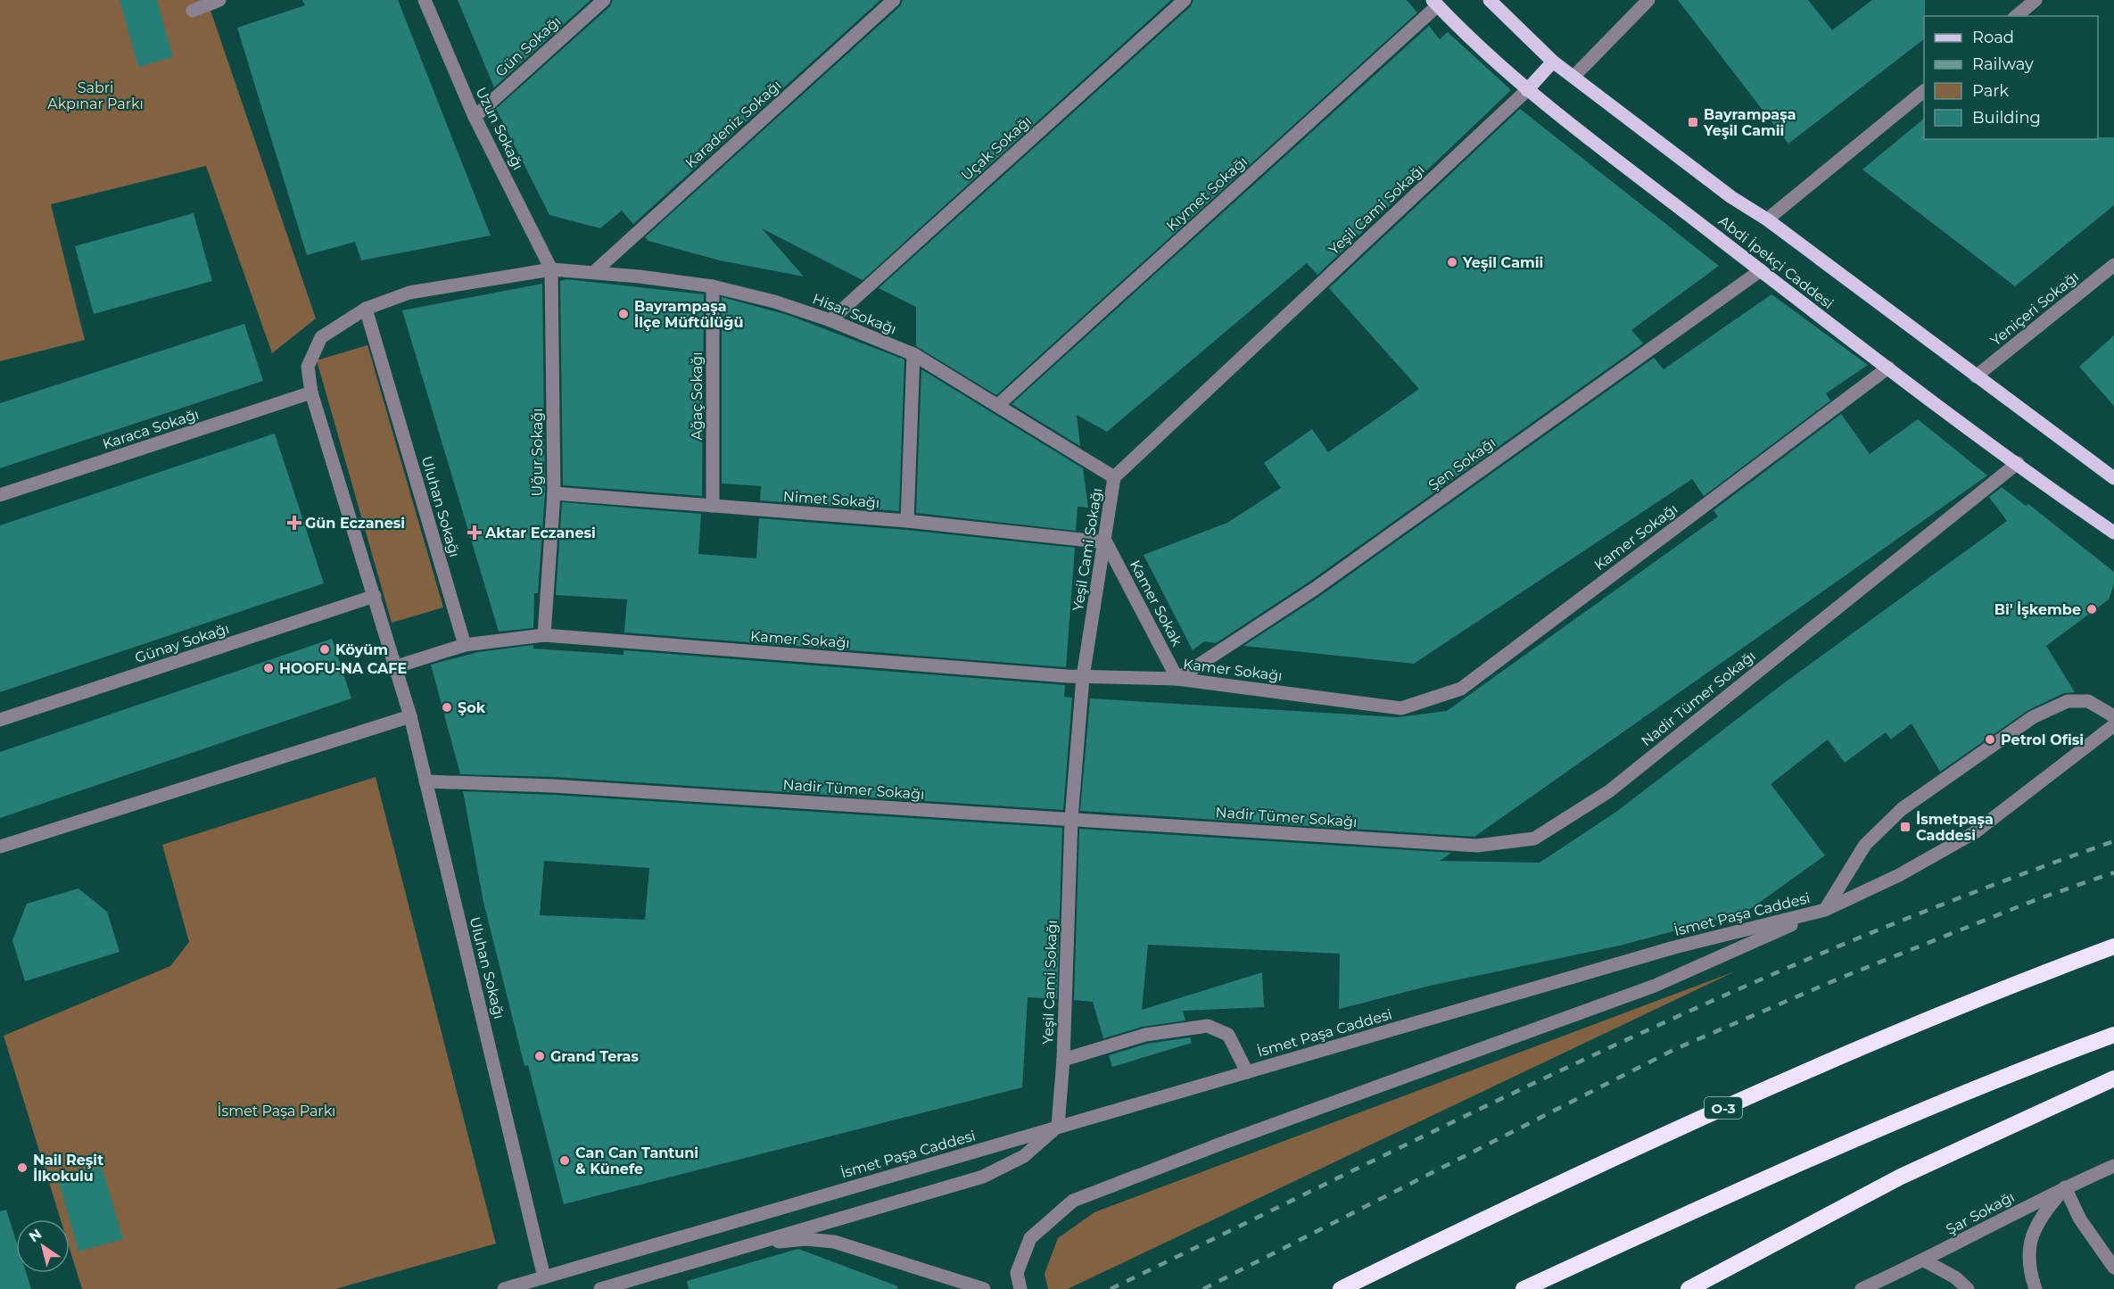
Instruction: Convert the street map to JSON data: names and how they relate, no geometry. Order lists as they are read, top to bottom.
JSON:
{
  "streets": {
    "highway": ["O-3"],
    "main road": ["Abdi İpekçi Caddesi"],
    "street": [
      "Gün Sokağı",
      "Karadeniz Sokağı",
      "Uzun Sokağı",
      "Uçak Sokağı",
      "Kıymet Sokağı",
      "Yeşil Cami Sokağı",
      "Yeniçeri Sokağı",
      "Hisar Sokağı",
      "Ağaç Sokağı",
      "Karaca Sokağı",
      "Uğur Sokağı",
      "Şen Sokağı",
      "Nimet Sokağı",
      "Uluhan Sokağı",
      "Kamer Sokağı",
      "Kamer Sokak",
      "Günay Sokağı",
      "Nadir Tümer Sokağı",
      "İsmet Paşa Caddesi",
      "Şar Sokağı"
    ]
  },
  "crossings": [
    ["Gün Sokağı", "Uzun Sokağı"],
    ["Karadeniz Sokağı", "Hisar Sokağı"],
    ["Uzun Sokağı", "Hisar Sokağı"],
    ["Uzun Sokağı", "Uğur Sokağı"],
    ["Uzun Sokağı", "Uluhan Sokağı"],
    ["Uçak Sokağı", "Hisar Sokağı"],
    ["Kıymet Sokağı", "Abdi İpekçi Caddesi"],
    ["Kıymet Sokağı", "Hisar Sokağı"],
    ["Yeşil Cami Sokağı", "Abdi İpekçi Caddesi"],
    ["Yeşil Cami Sokağı", "Hisar Sokağı"],
    ["Yeşil Cami Sokağı", "Nimet Sokağı"],
    ["Yeşil Cami Sokağı", "Kamer Sokağı"],
    ["Yeşil Cami Sokağı", "Kamer Sokak"],
    ["Yeşil Cami Sokağı", "Nadir Tümer Sokağı"],
    ["Yeşil Cami Sokağı", "İsmet Paşa Caddesi"],
    ["Abdi İpekçi Caddesi", "Yeniçeri Sokağı"],
    ["Abdi İpekçi Caddesi", "Şen Sokağı"],
    ["Abdi İpekçi Caddesi", "Kamer Sokağı"],
    ["Abdi İpekçi Caddesi", "Nadir Tümer Sokağı"],
    ["Hisar Sokağı", "Ağaç Sokağı"],
    ["Hisar Sokağı", "Uğur Sokağı"],
    ["Hisar Sokağı", "Uluhan Sokağı"],
    ["Ağaç Sokağı", "Nimet Sokağı"],
    ["Karaca Sokağı", "Uluhan Sokağı"],
    ["Uğur Sokağı", "Nimet Sokağı"],
    ["Uğur Sokağı", "Uluhan Sokağı"],
    ["Uğur Sokağı", "Kamer Sokağı"],
    ["Şen Sokağı", "Kamer Sokağı"],
    ["Şen Sokağı", "Kamer Sokak"],
    ["Nimet Sokağı", "Kamer Sokak"],
    ["Uluhan Sokağı", "Kamer Sokağı"],
    ["Uluhan Sokağı", "Günay Sokağı"],
    ["Uluhan Sokağı", "Nadir Tümer Sokağı"],
    ["Uluhan Sokağı", "İsmet Paşa Caddesi"],
    ["Kamer Sokağı", "Kamer Sokak"]
  ],
  "parks": ["Sabri Akpınar Parkı", "İsmet Paşa Parkı"],
  "places": {
    "transit": ["Bayrampaşa Yeşil Camii", "İsmetpaşa Caddesi"],
    "other": [
      "Yeşil Camii",
      "Bayrampaşa İlçe Müftülüğü",
      "Bi' İşkembe",
      "Köyüm",
      "HOOFU-NA CAFE",
      "Şok",
      "Petrol Ofisi",
      "Grand Teras",
      "Can Can Tantuni & Künefe",
      "Nail Reşit İlkokulu"
    ],
    "health": ["Gün Eczanesi", "Aktar Eczanesi"]
  },
  "legend": [
    "Road",
    "Railway",
    "Park",
    "Building"
  ],
  "north": "top left"
}
